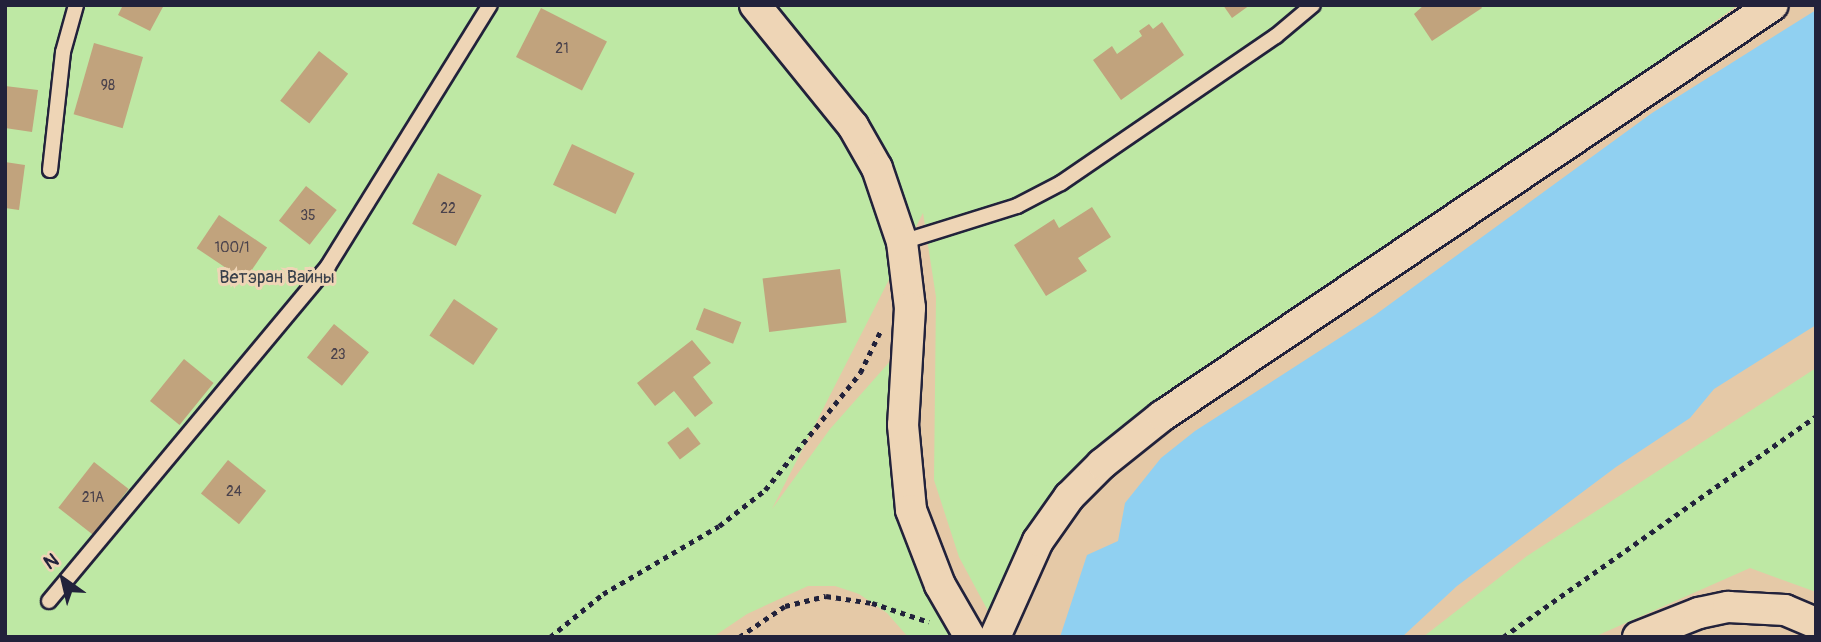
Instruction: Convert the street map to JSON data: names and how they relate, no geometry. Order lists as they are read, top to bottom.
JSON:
{
  "parks": ["Ветэран Вайны"],
  "house_numbers": [
    "21",
    "98",
    "22",
    "35",
    "100/1",
    "23",
    "24",
    "21А"
  ],
  "north": "top left"
}
